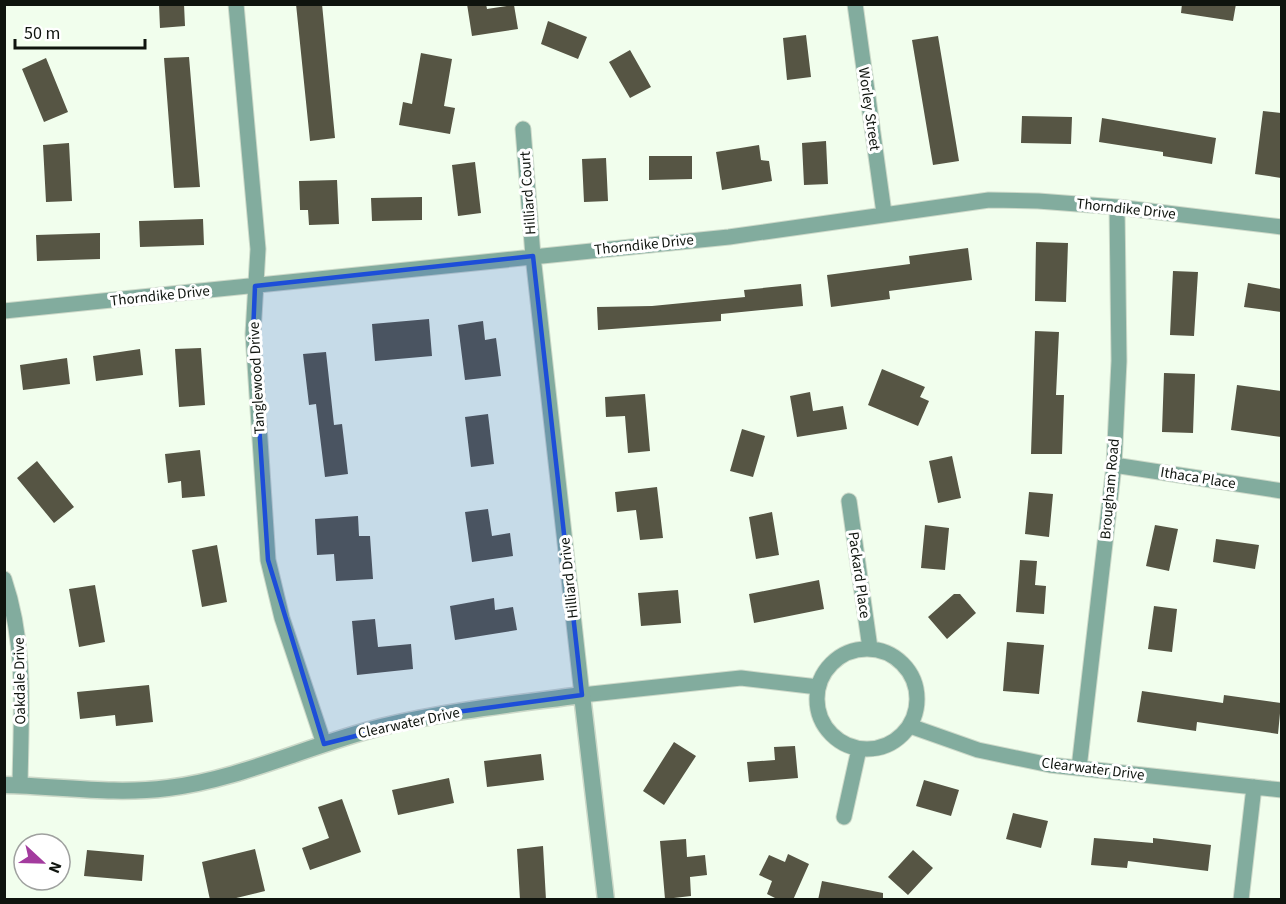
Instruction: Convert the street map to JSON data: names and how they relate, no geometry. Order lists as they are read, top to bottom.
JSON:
{
  "streets": {
    "street": [
      "Worley Street",
      "Hilliard Court",
      "Thorndike Drive",
      "Tanglewood Drive",
      "Ithaca Place",
      "Brougham Road",
      "Packard Place",
      "Hilliard Drive",
      "Oakdale Drive",
      "Clearwater Drive"
    ]
  },
  "crossings": [
    ["Worley Street", "Thorndike Drive"],
    ["Hilliard Court", "Thorndike Drive"],
    ["Hilliard Court", "Hilliard Drive"],
    ["Thorndike Drive", "Tanglewood Drive"],
    ["Thorndike Drive", "Brougham Road"],
    ["Thorndike Drive", "Hilliard Drive"],
    ["Tanglewood Drive", "Clearwater Drive"],
    ["Ithaca Place", "Brougham Road"],
    ["Brougham Road", "Clearwater Drive"],
    ["Packard Place", "Clearwater Drive"],
    ["Hilliard Drive", "Clearwater Drive"],
    ["Oakdale Drive", "Clearwater Drive"]
  ],
  "scale_bar": "50 m",
  "north": "right"
}
